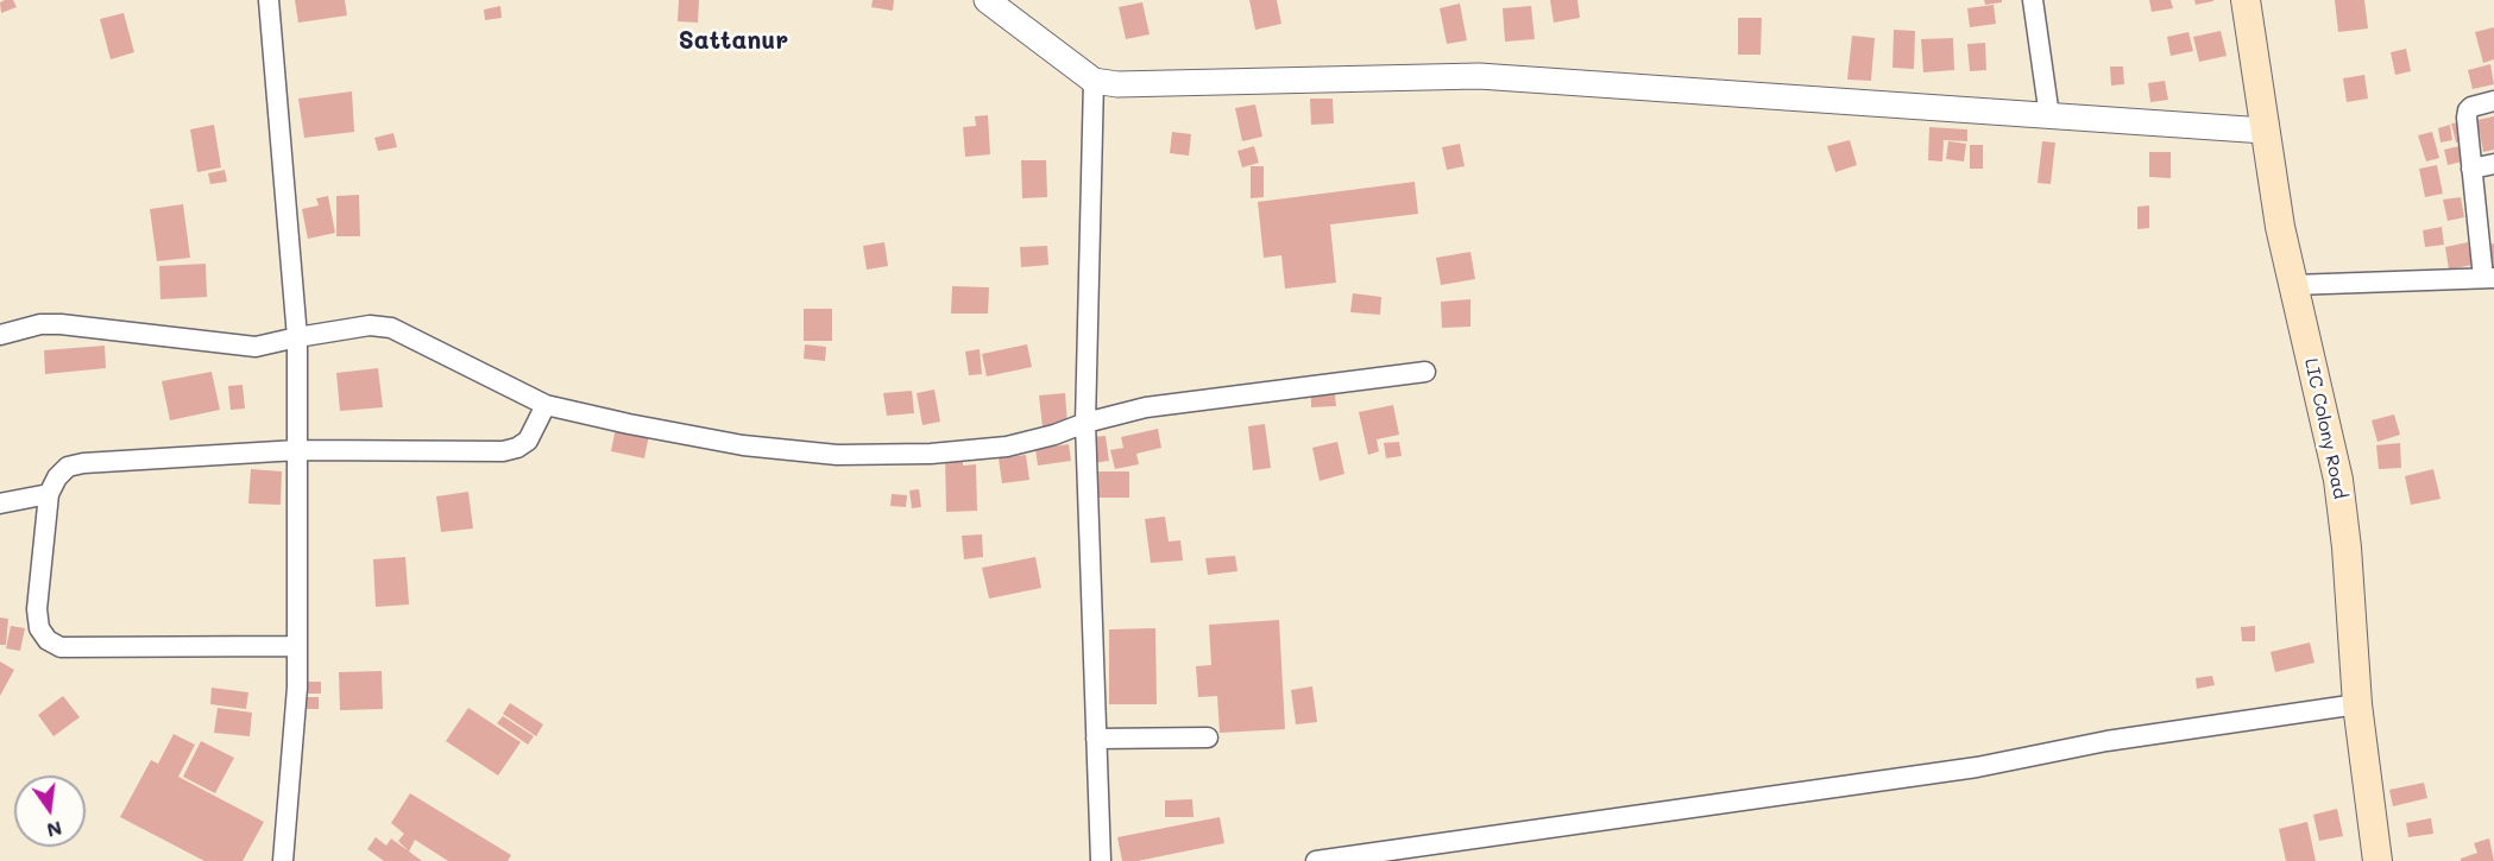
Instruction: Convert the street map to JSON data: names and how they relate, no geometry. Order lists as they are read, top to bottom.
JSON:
{
  "streets": {
    "main road": ["LIC Colony Road"]
  },
  "districts": ["Sattanur"],
  "north": "bottom"
}
